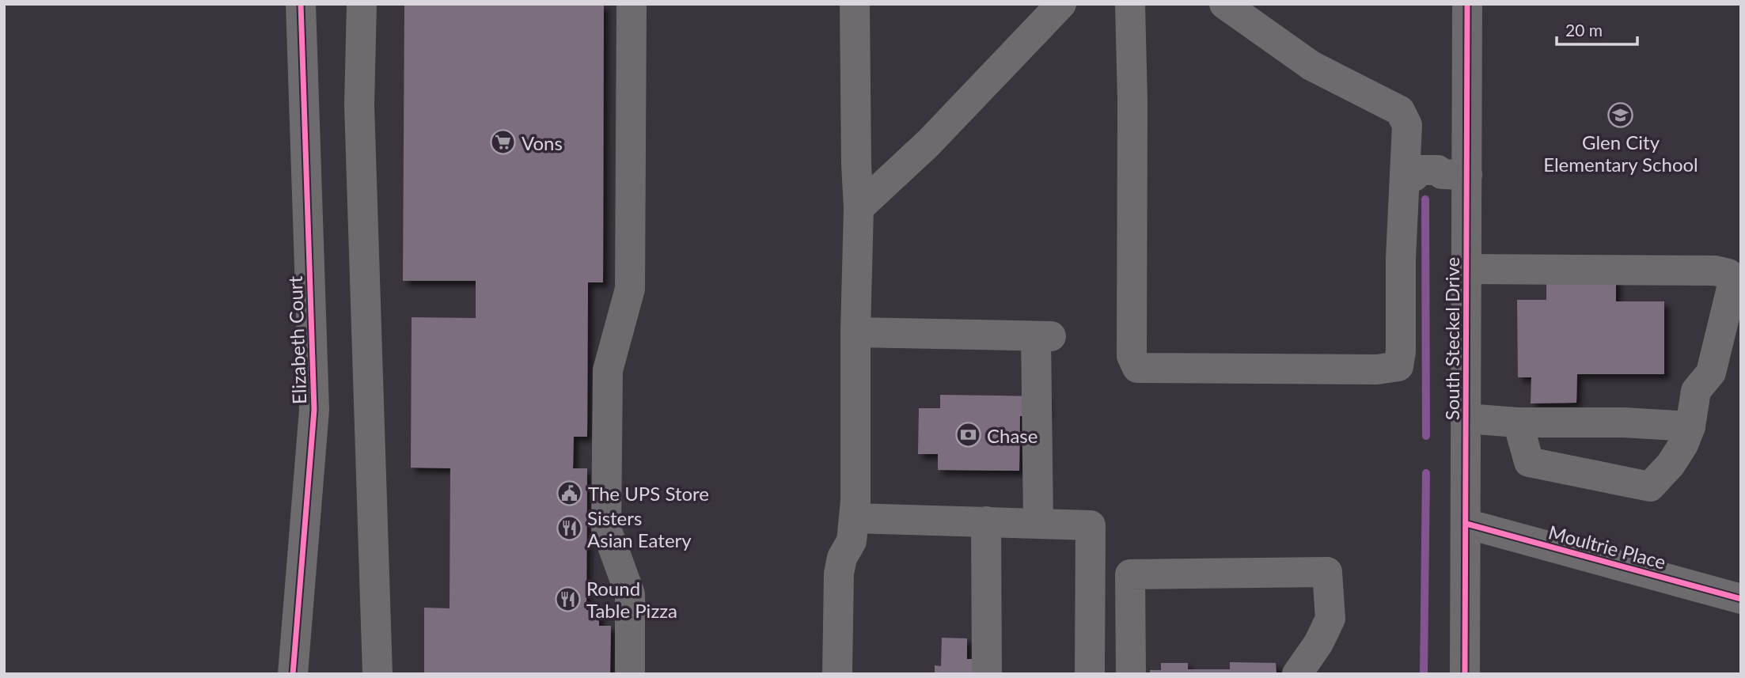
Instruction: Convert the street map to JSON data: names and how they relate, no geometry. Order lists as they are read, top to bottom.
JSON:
{
  "streets": {
    "street": ["South Steckel Drive", "Elizabeth Court", "Moultrie Place"]
  },
  "crossings": [
    ["South Steckel Drive", "Moultrie Place"]
  ],
  "places": {
    "school or university": ["Glen City Elementary School"],
    "supermarket": ["Vons"],
    "bank": ["Chase"],
    "public building": ["The UPS Store"],
    "restaurant": ["Sisters Asian Eatery", "Round Table Pizza"]
  },
  "scale_bar": "20 m"
}
